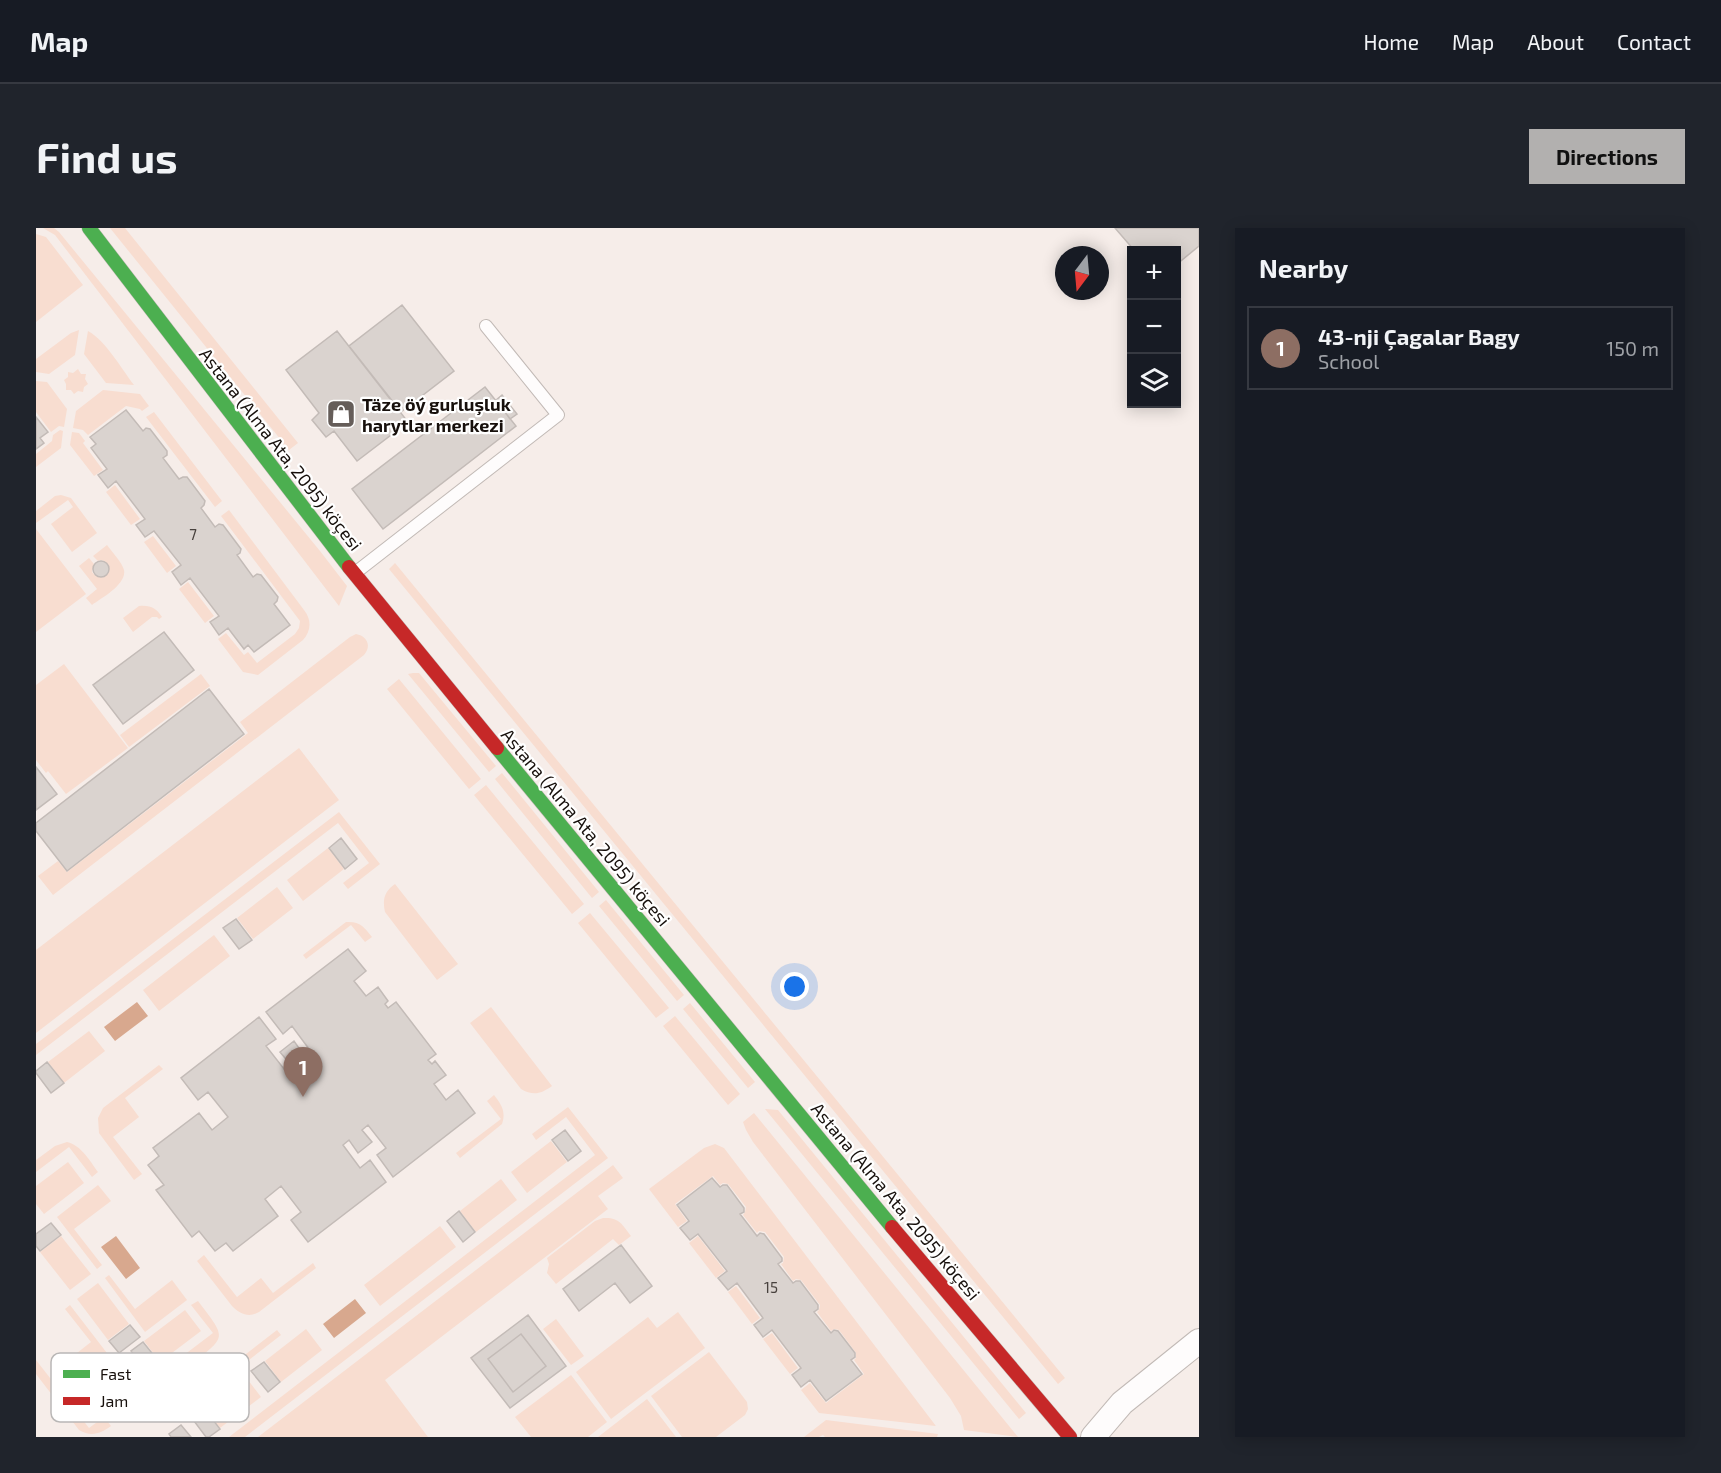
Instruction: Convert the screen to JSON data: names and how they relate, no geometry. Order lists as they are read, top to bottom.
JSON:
{
  "streets": {
    "street": ["Astana (Alma Ata, 2095) köçesi"]
  },
  "places": {
    "shop": ["Täze öý gurluşluk harytlar merkezi"]
  },
  "house_numbers": ["7", "15"],
  "legend": ["Fast", "Jam"],
  "north": "bottom",
  "page": {
    "header": "Map",
    "nav": [
      "Home",
      "Map",
      "About",
      "Contact"
    ],
    "buttons": "Directions",
    "title": "Find us",
    "heading": "Nearby",
    "map_buttons": ["+", "−"],
    "list": [
      {
        "mark": "1",
        "name": "43-nji Çagalar Bagy",
        "note": "School",
        "value": "150 m"
      }
    ],
    "pins": "1"
  }
}
